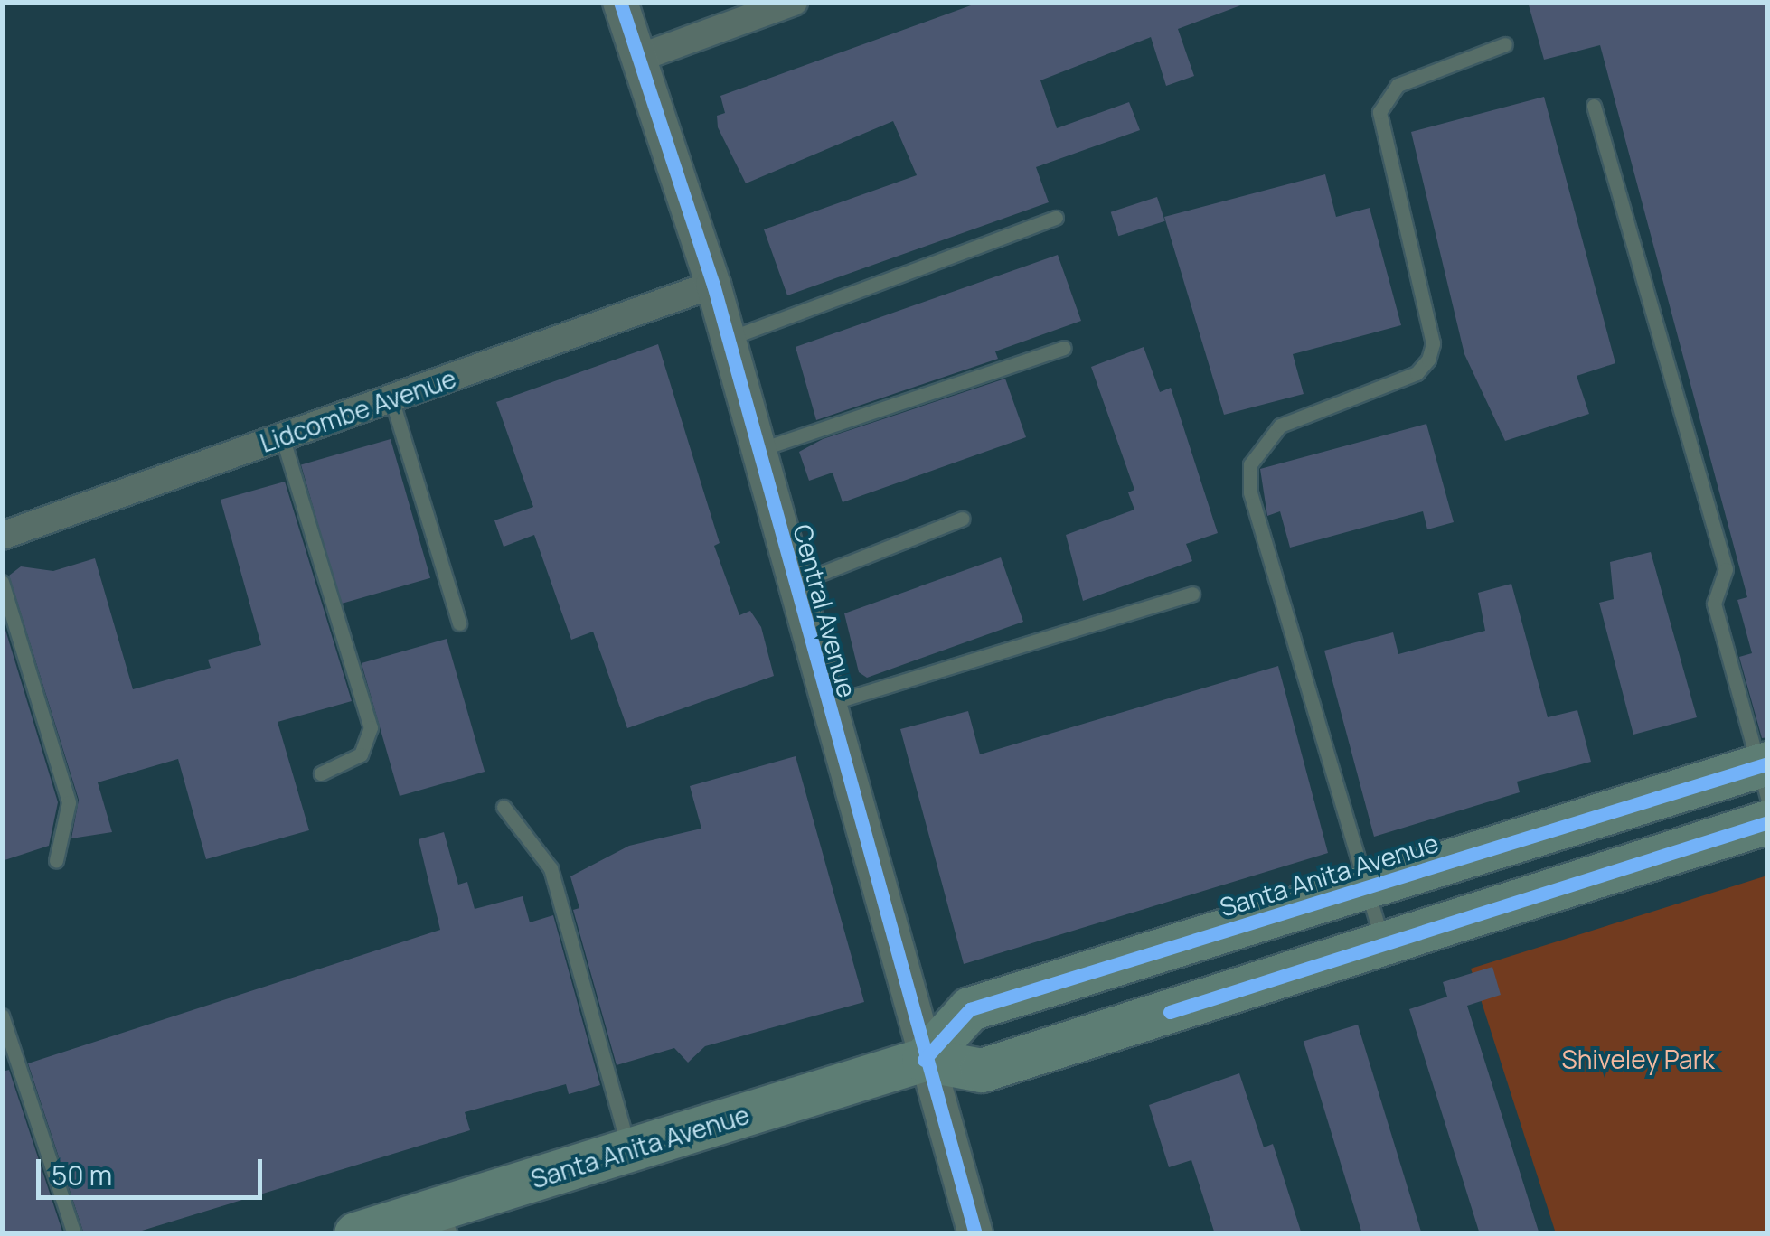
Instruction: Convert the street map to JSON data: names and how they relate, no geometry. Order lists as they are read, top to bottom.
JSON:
{
  "streets": {
    "main road": ["Santa Anita Avenue"],
    "street": ["Lidcombe Avenue", "Central Avenue"]
  },
  "crossings": [
    ["Lidcombe Avenue", "Central Avenue"],
    ["Central Avenue", "Santa Anita Avenue"]
  ],
  "parks": ["Shiveley Park"],
  "scale_bar": "50 m"
}
